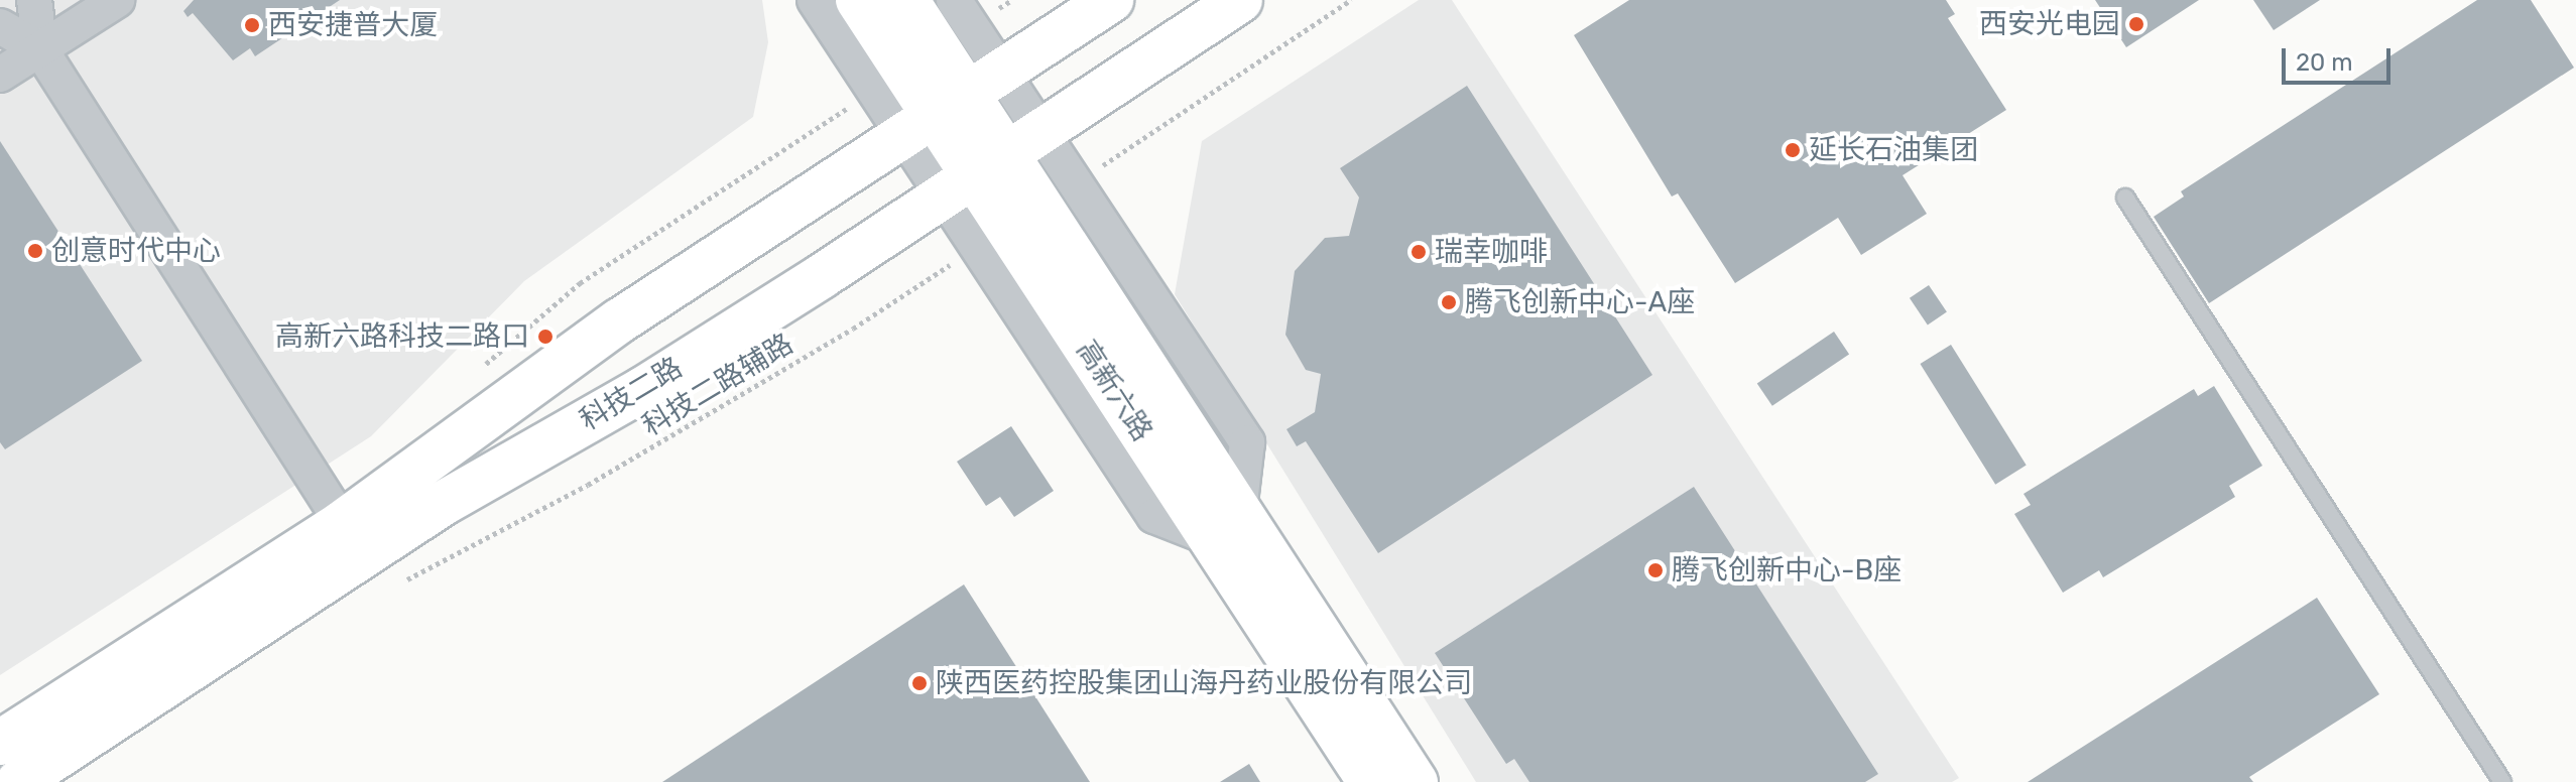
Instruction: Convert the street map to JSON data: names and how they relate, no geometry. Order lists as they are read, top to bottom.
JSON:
{
  "streets": {
    "main road": ["高新六路", "科技二路"],
    "path": ["科技二路辅路"]
  },
  "crossings": [
    ["高新六路", "科技二路"]
  ],
  "places": [
    "西安光电园",
    "西安捷普大厦",
    "延长石油集团",
    "创意时代中心",
    "瑞幸咖啡",
    "腾飞创新中心-A座",
    "高新六路科技二路口",
    "腾飞创新中心-B座",
    "陕西医药控股集团山海丹药业股份有限公司"
  ],
  "scale_bar": "20 m"
}
